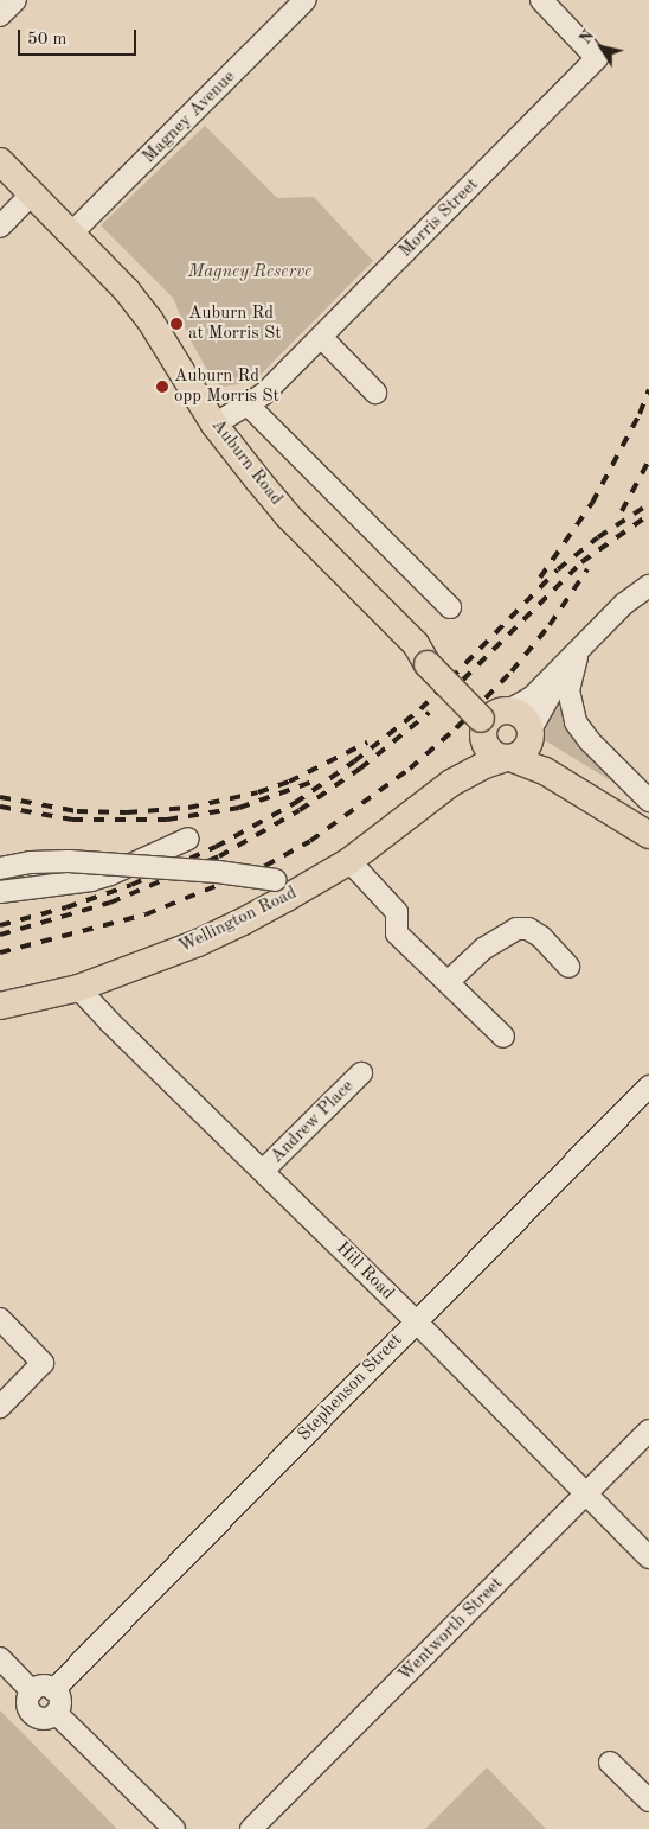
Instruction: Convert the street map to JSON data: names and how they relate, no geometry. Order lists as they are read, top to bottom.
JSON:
{
  "streets": {
    "main road": ["Auburn Road", "Wellington Road"],
    "street": [
      "Magney Avenue",
      "Morris Street",
      "Andrew Place",
      "Hill Road",
      "Stephenson Street",
      "Wentworth Street"
    ]
  },
  "crossings": [
    ["Magney Avenue", "Auburn Road"],
    ["Morris Street", "Auburn Road"],
    ["Auburn Road", "Wellington Road"],
    ["Wellington Road", "Hill Road"],
    ["Andrew Place", "Hill Road"],
    ["Hill Road", "Stephenson Street"],
    ["Hill Road", "Wentworth Street"]
  ],
  "parks": ["Magney Reserve"],
  "places": ["Auburn Rd at Morris St", "Auburn Rd opp Morris St"],
  "scale_bar": "50 m",
  "north": "top left"
}
